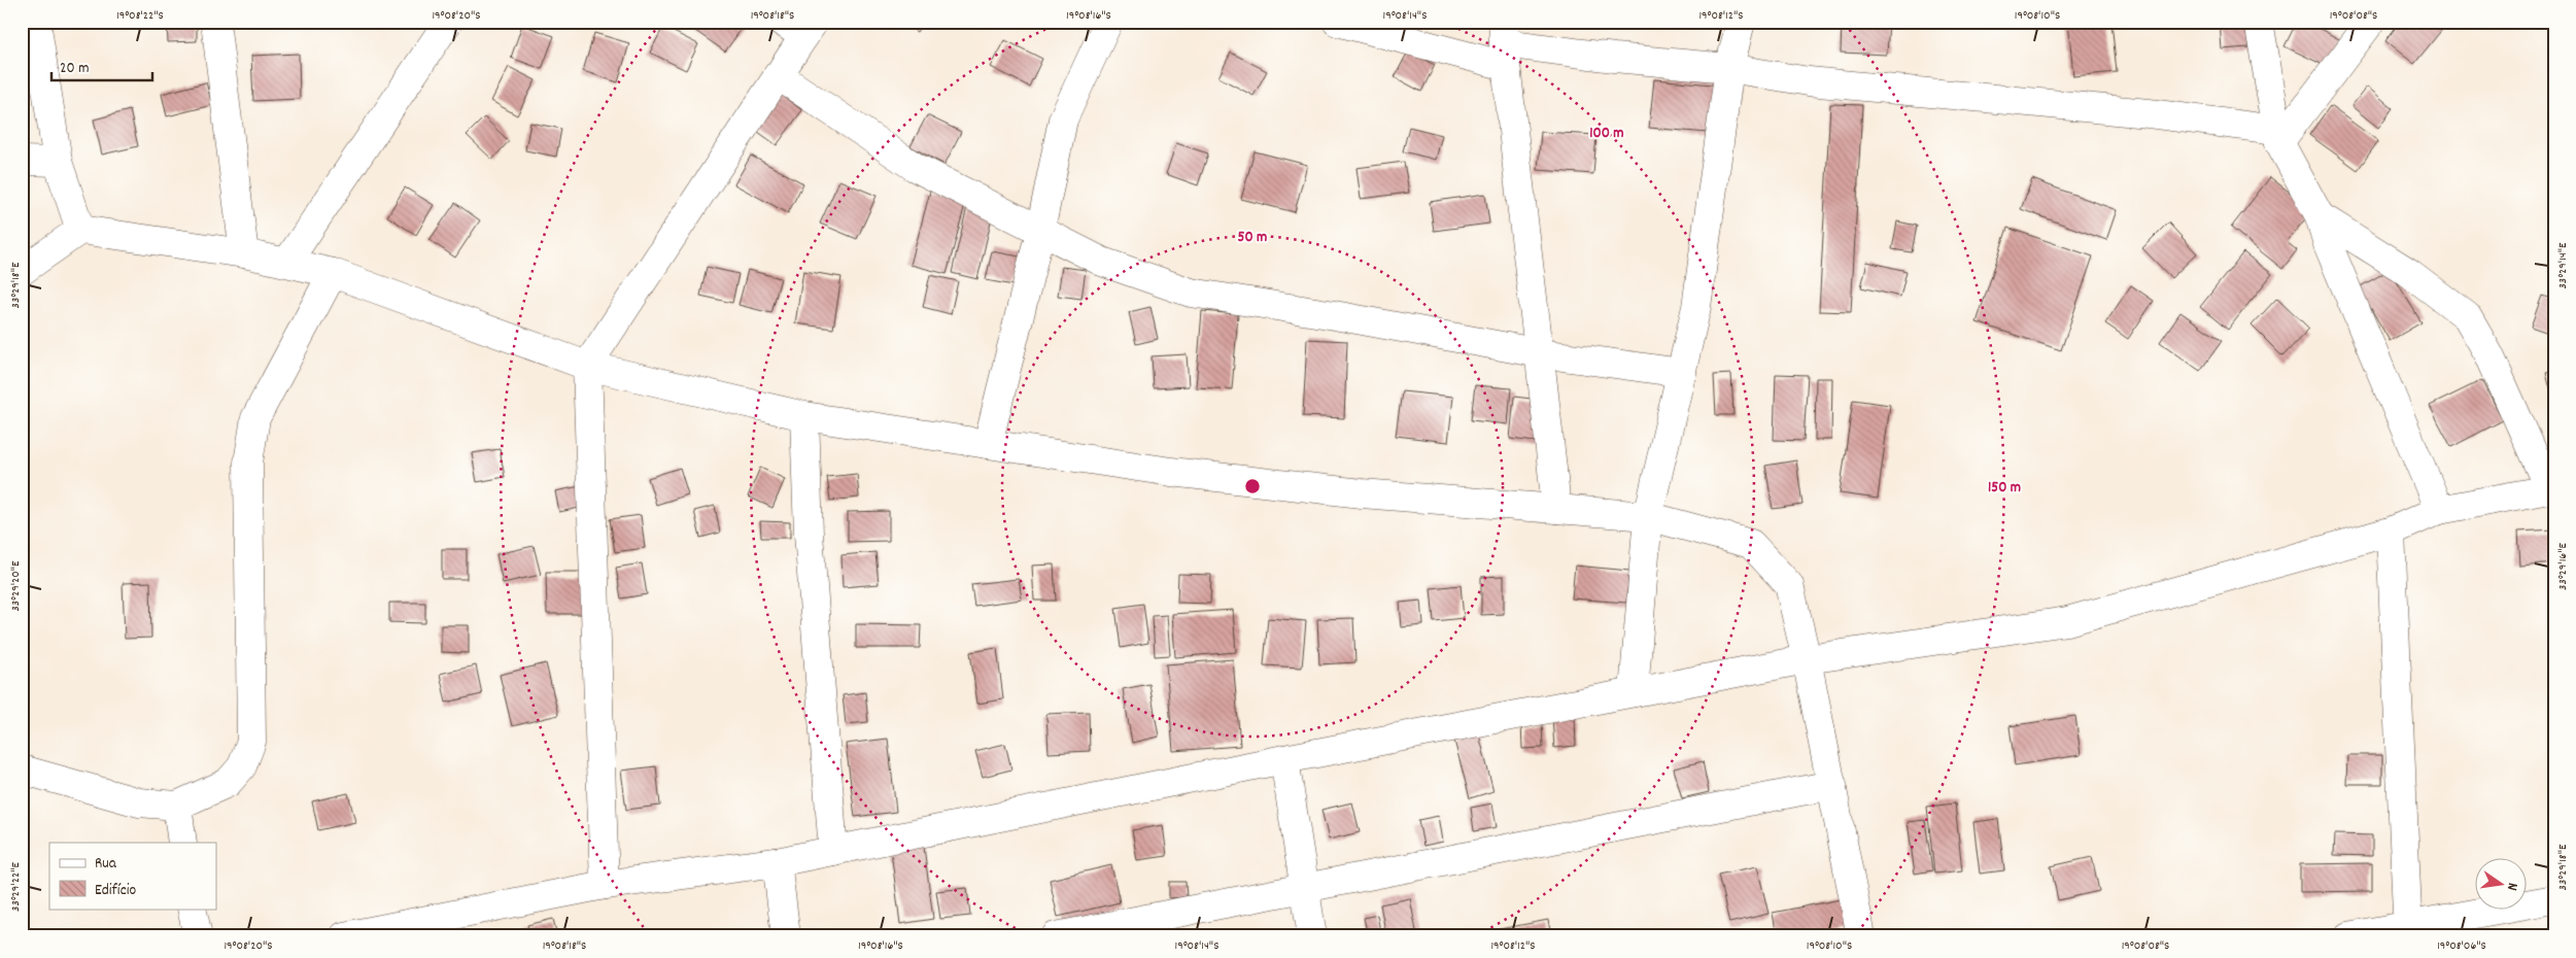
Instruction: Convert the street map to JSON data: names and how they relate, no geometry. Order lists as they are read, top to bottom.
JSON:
{
  "legend": ["Rua", "Edifício"],
  "scale_bar": "20 m",
  "north": "right",
  "coordinates": [
    "19°08'22\"S",
    "19°08'20\"S",
    "19°08'18\"S",
    "19°08'16\"S",
    "19°08'14\"S",
    "19°08'12\"S",
    "19°08'10\"S",
    "19°08'08\"S",
    "33°29'14\"E",
    "33°29'18\"E",
    "33°29'16\"E",
    "33°29'20\"E",
    "33°29'22\"E",
    "19°08'06\"S"
  ],
  "rings": ["100 m", "50 m", "150 m"]
}
